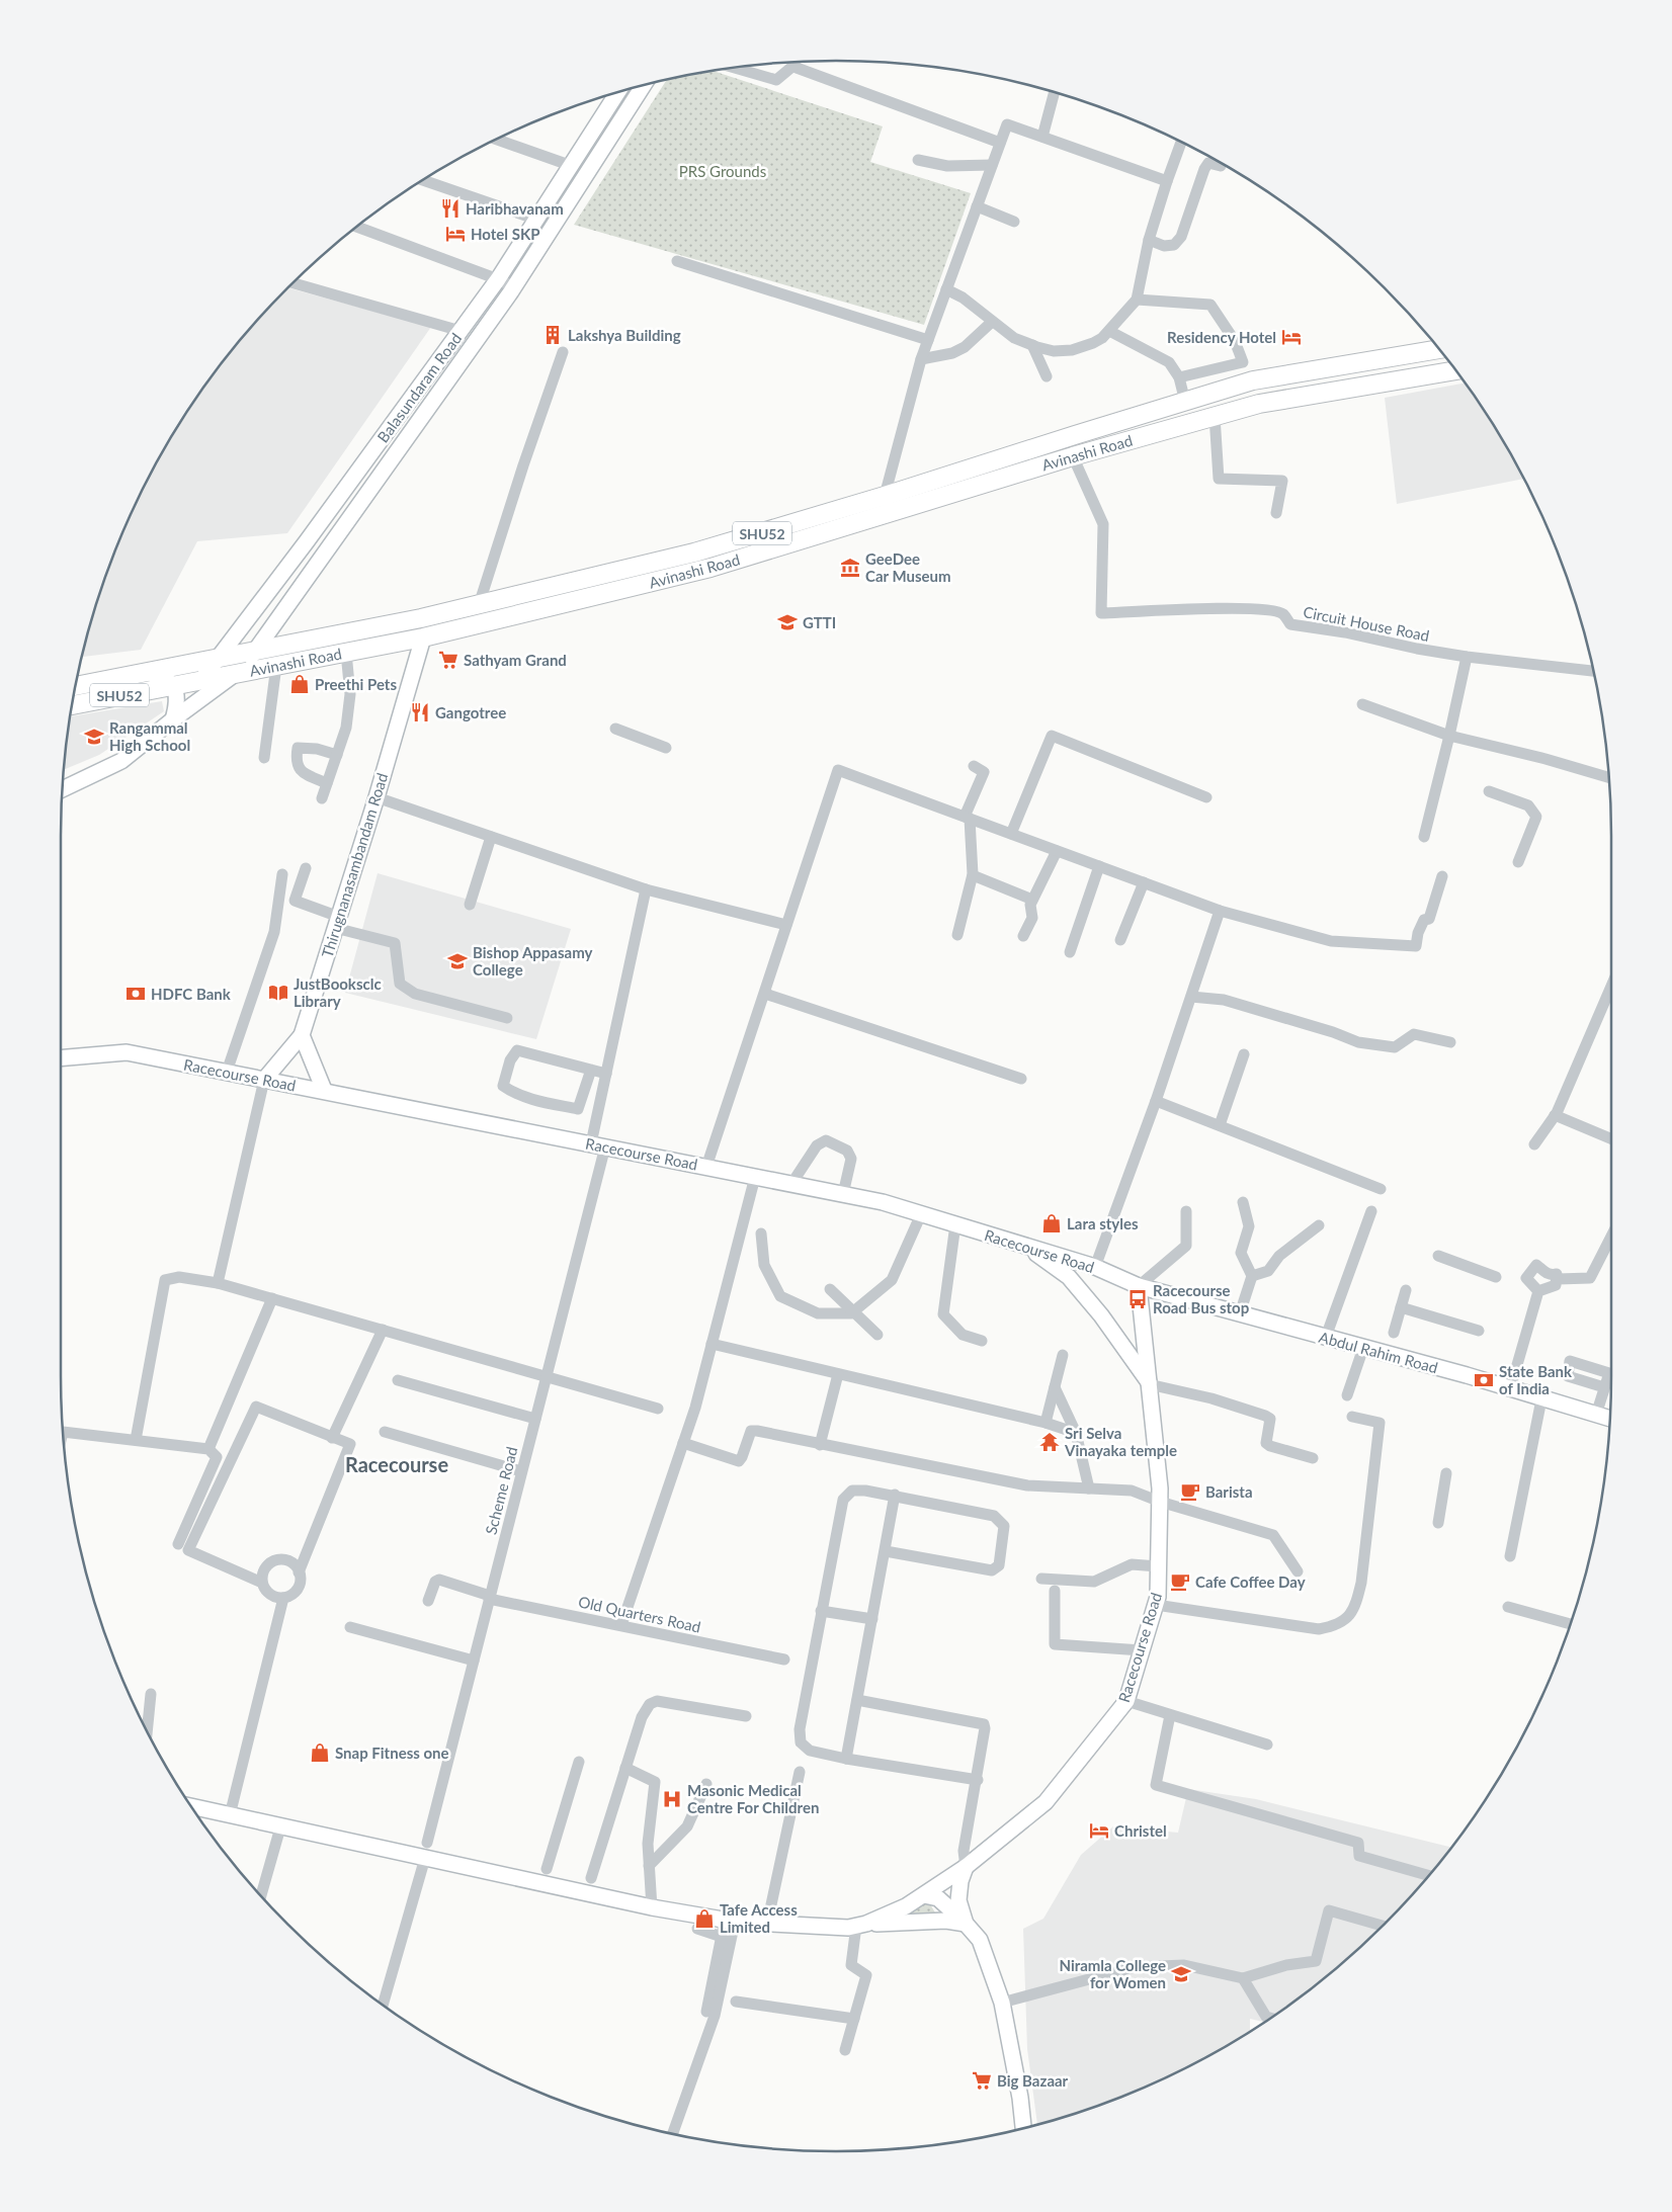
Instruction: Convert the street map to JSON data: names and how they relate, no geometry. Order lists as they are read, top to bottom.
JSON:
{
  "streets": {
    "main road": ["Avinashi Road", "SHU52"],
    "street": [
      "Balasundaram Road",
      "Circuit House Road",
      "Thirugnanasambandam Road",
      "Racecourse Road",
      "Abdul Rahim Road",
      "Scheme Road",
      "Old Quarters Road"
    ]
  },
  "crossings": [
    ["Balasundaram Road", "Avinashi Road"],
    ["Avinashi Road", "Circuit House Road"],
    ["Avinashi Road", "Thirugnanasambandam Road"],
    ["Racecourse Road", "Abdul Rahim Road"],
    ["Racecourse Road", "Scheme Road"],
    ["Scheme Road", "Old Quarters Road"]
  ],
  "districts": ["Racecourse"],
  "parks": ["PRS Grounds"],
  "places": {
    "restaurant": ["Haribhavanam", "Gangotree"],
    "hotel": ["Hotel SKP", "Residency Hotel", "Christel"],
    "building": ["Lakshya Building"],
    "museum": ["GeeDee Car Museum"],
    "school or university": [
      "GTTI",
      "Rangammal High School",
      "Bishop Appasamy College",
      "Niramla College for Women"
    ],
    "supermarket": ["Sathyam Grand", "Big Bazaar"],
    "shop": [
      "Preethi Pets",
      "Lara styles",
      "Snap Fitness one",
      "Tafe Access Limited"
    ],
    "library": ["JustBooksclc Library"],
    "bank": ["HDFC Bank", "State Bank of India"],
    "bus stop": ["Racecourse Road Bus stop"],
    "temple": ["Sri Selva Vinayaka temple"],
    "cafe": ["Barista", "Cafe Coffee Day"],
    "hospital": ["Masonic Medical Centre For Children"]
  }
}
